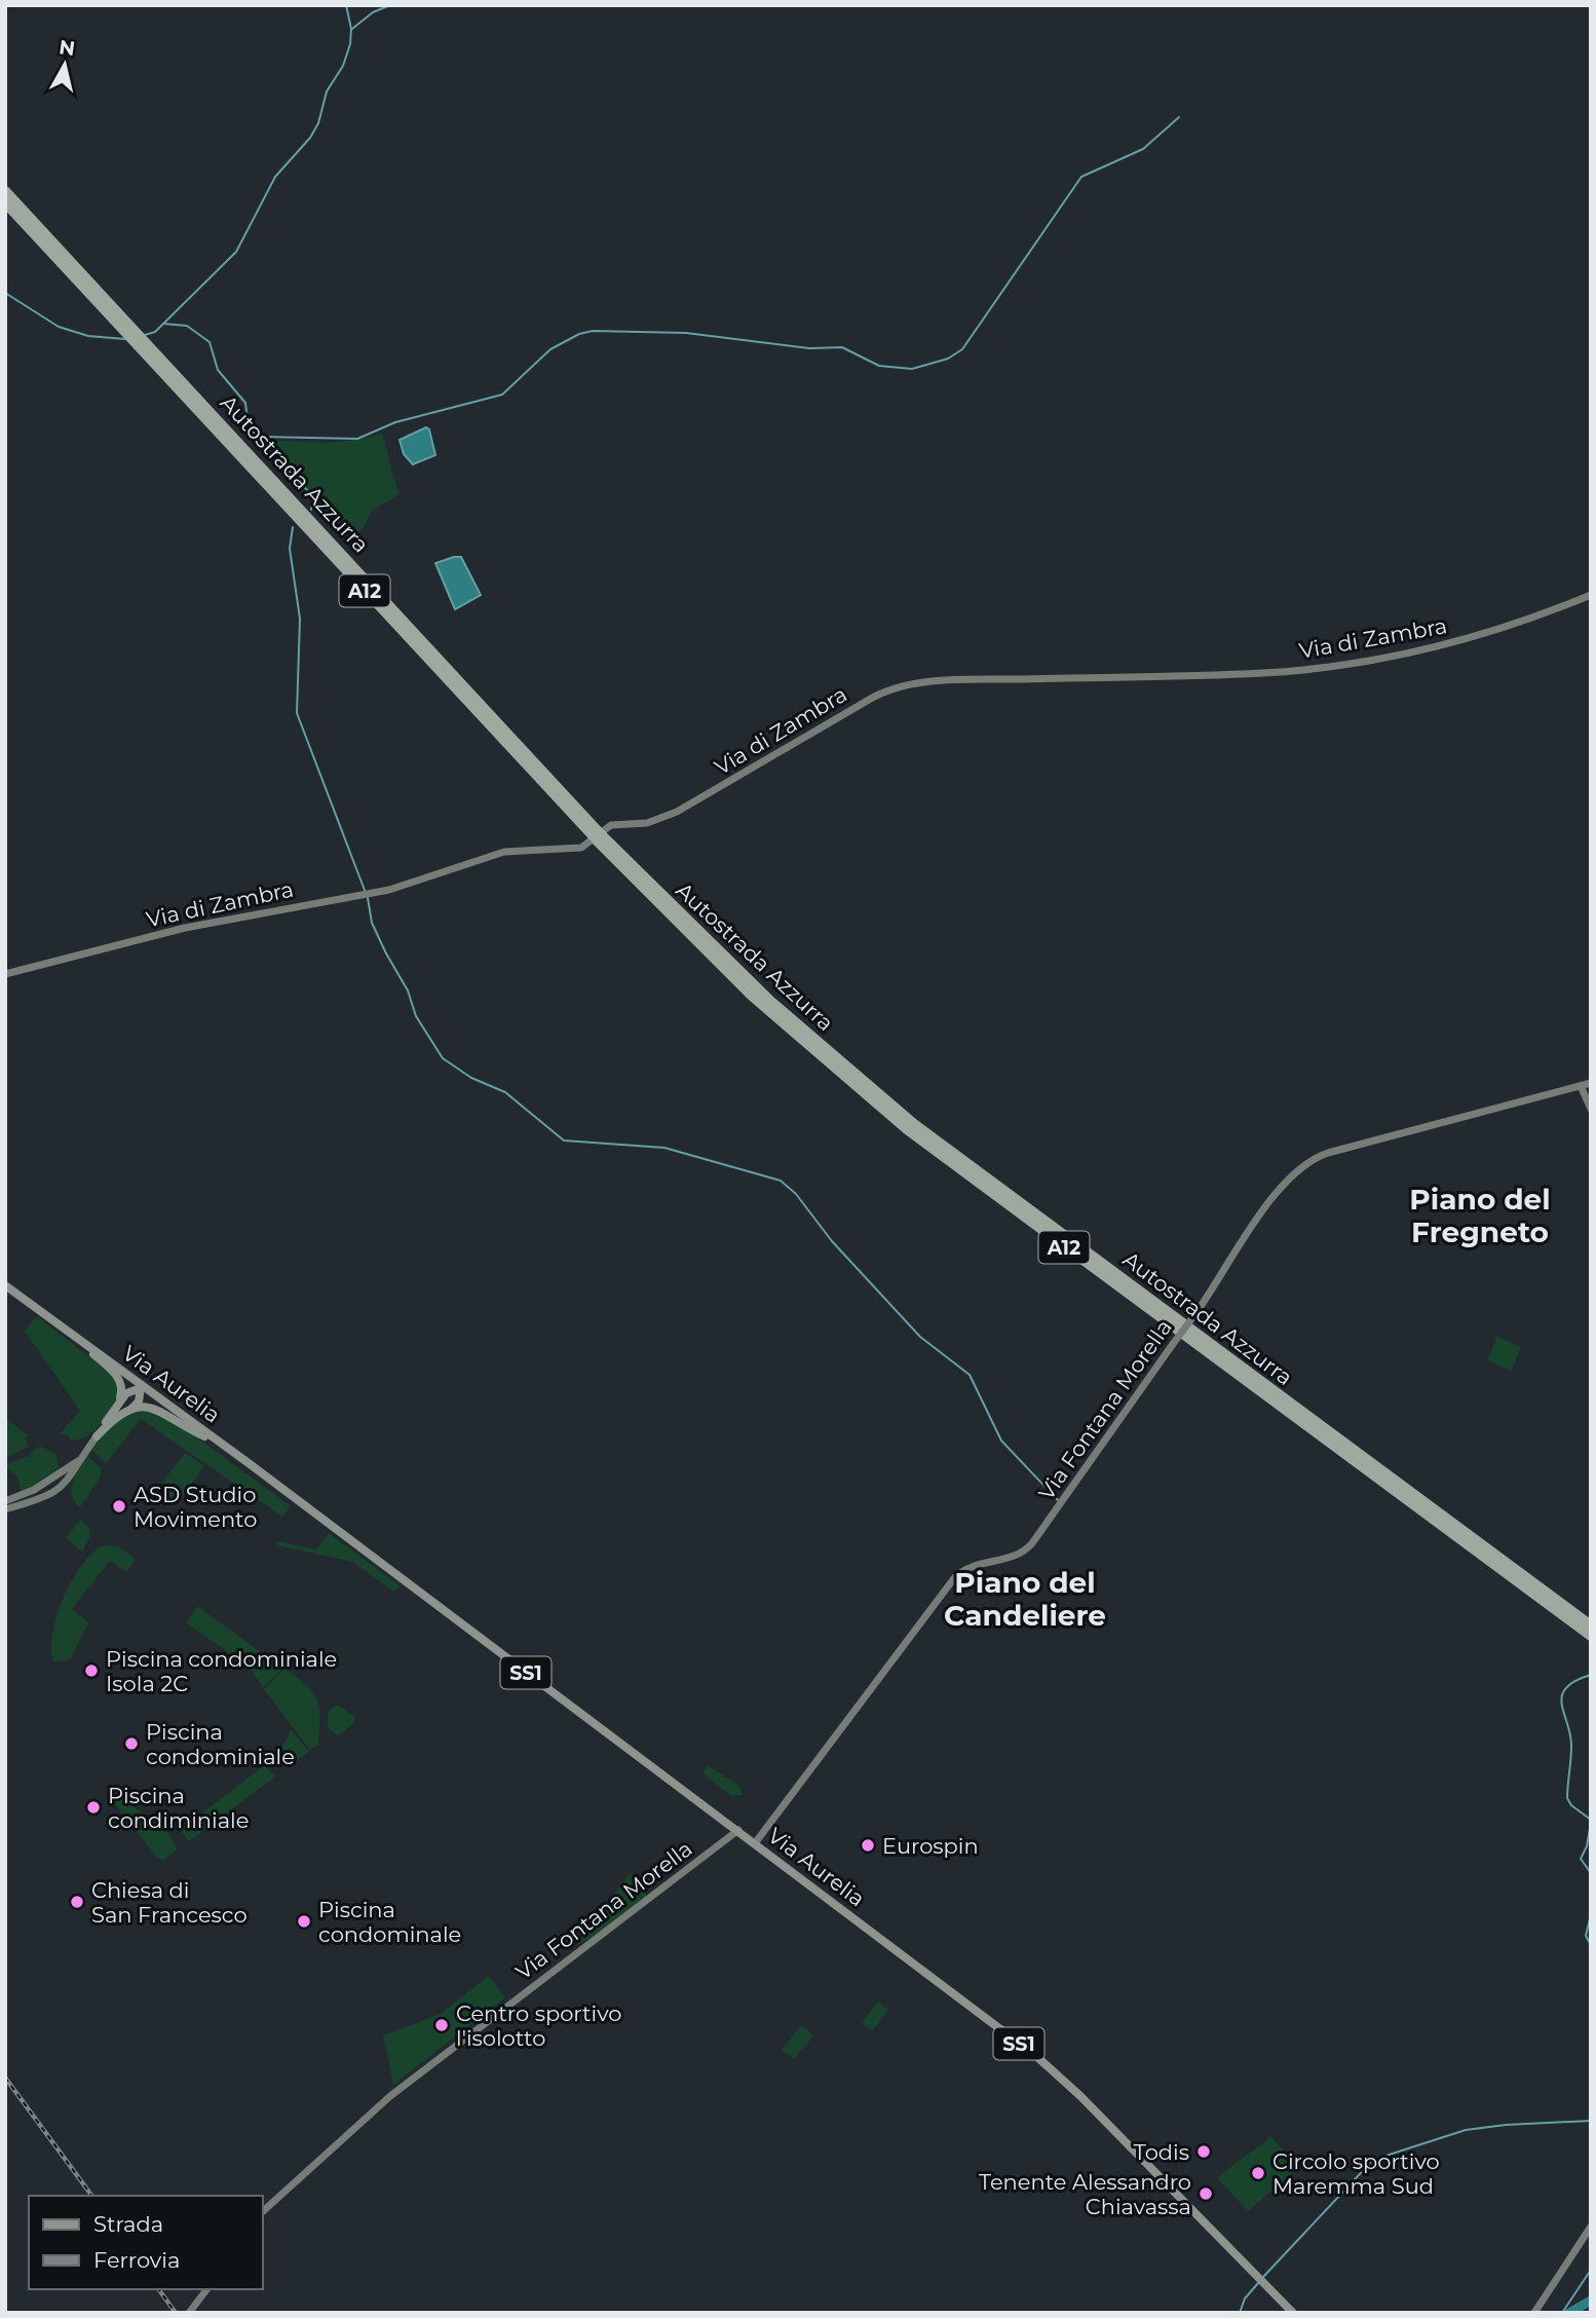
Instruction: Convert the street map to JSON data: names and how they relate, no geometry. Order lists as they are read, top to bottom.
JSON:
{
  "streets": {
    "highway": ["Autostrada Azzurra", "A12"],
    "main road": ["Via Aurelia", "SS1"],
    "street": ["Via di Zambra", "Via Fontana Morella"]
  },
  "crossings": [
    ["Via Aurelia", "Via Fontana Morella"]
  ],
  "districts": ["Piano del Fregneto", "Piano del Candeliere"],
  "places": [
    "ASD Studio Movimento",
    "Piscina condominiale Isola 2C",
    "Piscina condominiale",
    "Piscina condiminiale",
    "Eurospin",
    "Chiesa di San Francesco",
    "Piscina condominale",
    "Centro sportivo l'isolotto",
    "Todis",
    "Circolo sportivo Maremma Sud",
    "Tenente Alessandro Chiavassa"
  ],
  "legend": ["Strada", "Ferrovia"],
  "north": "top"
}
